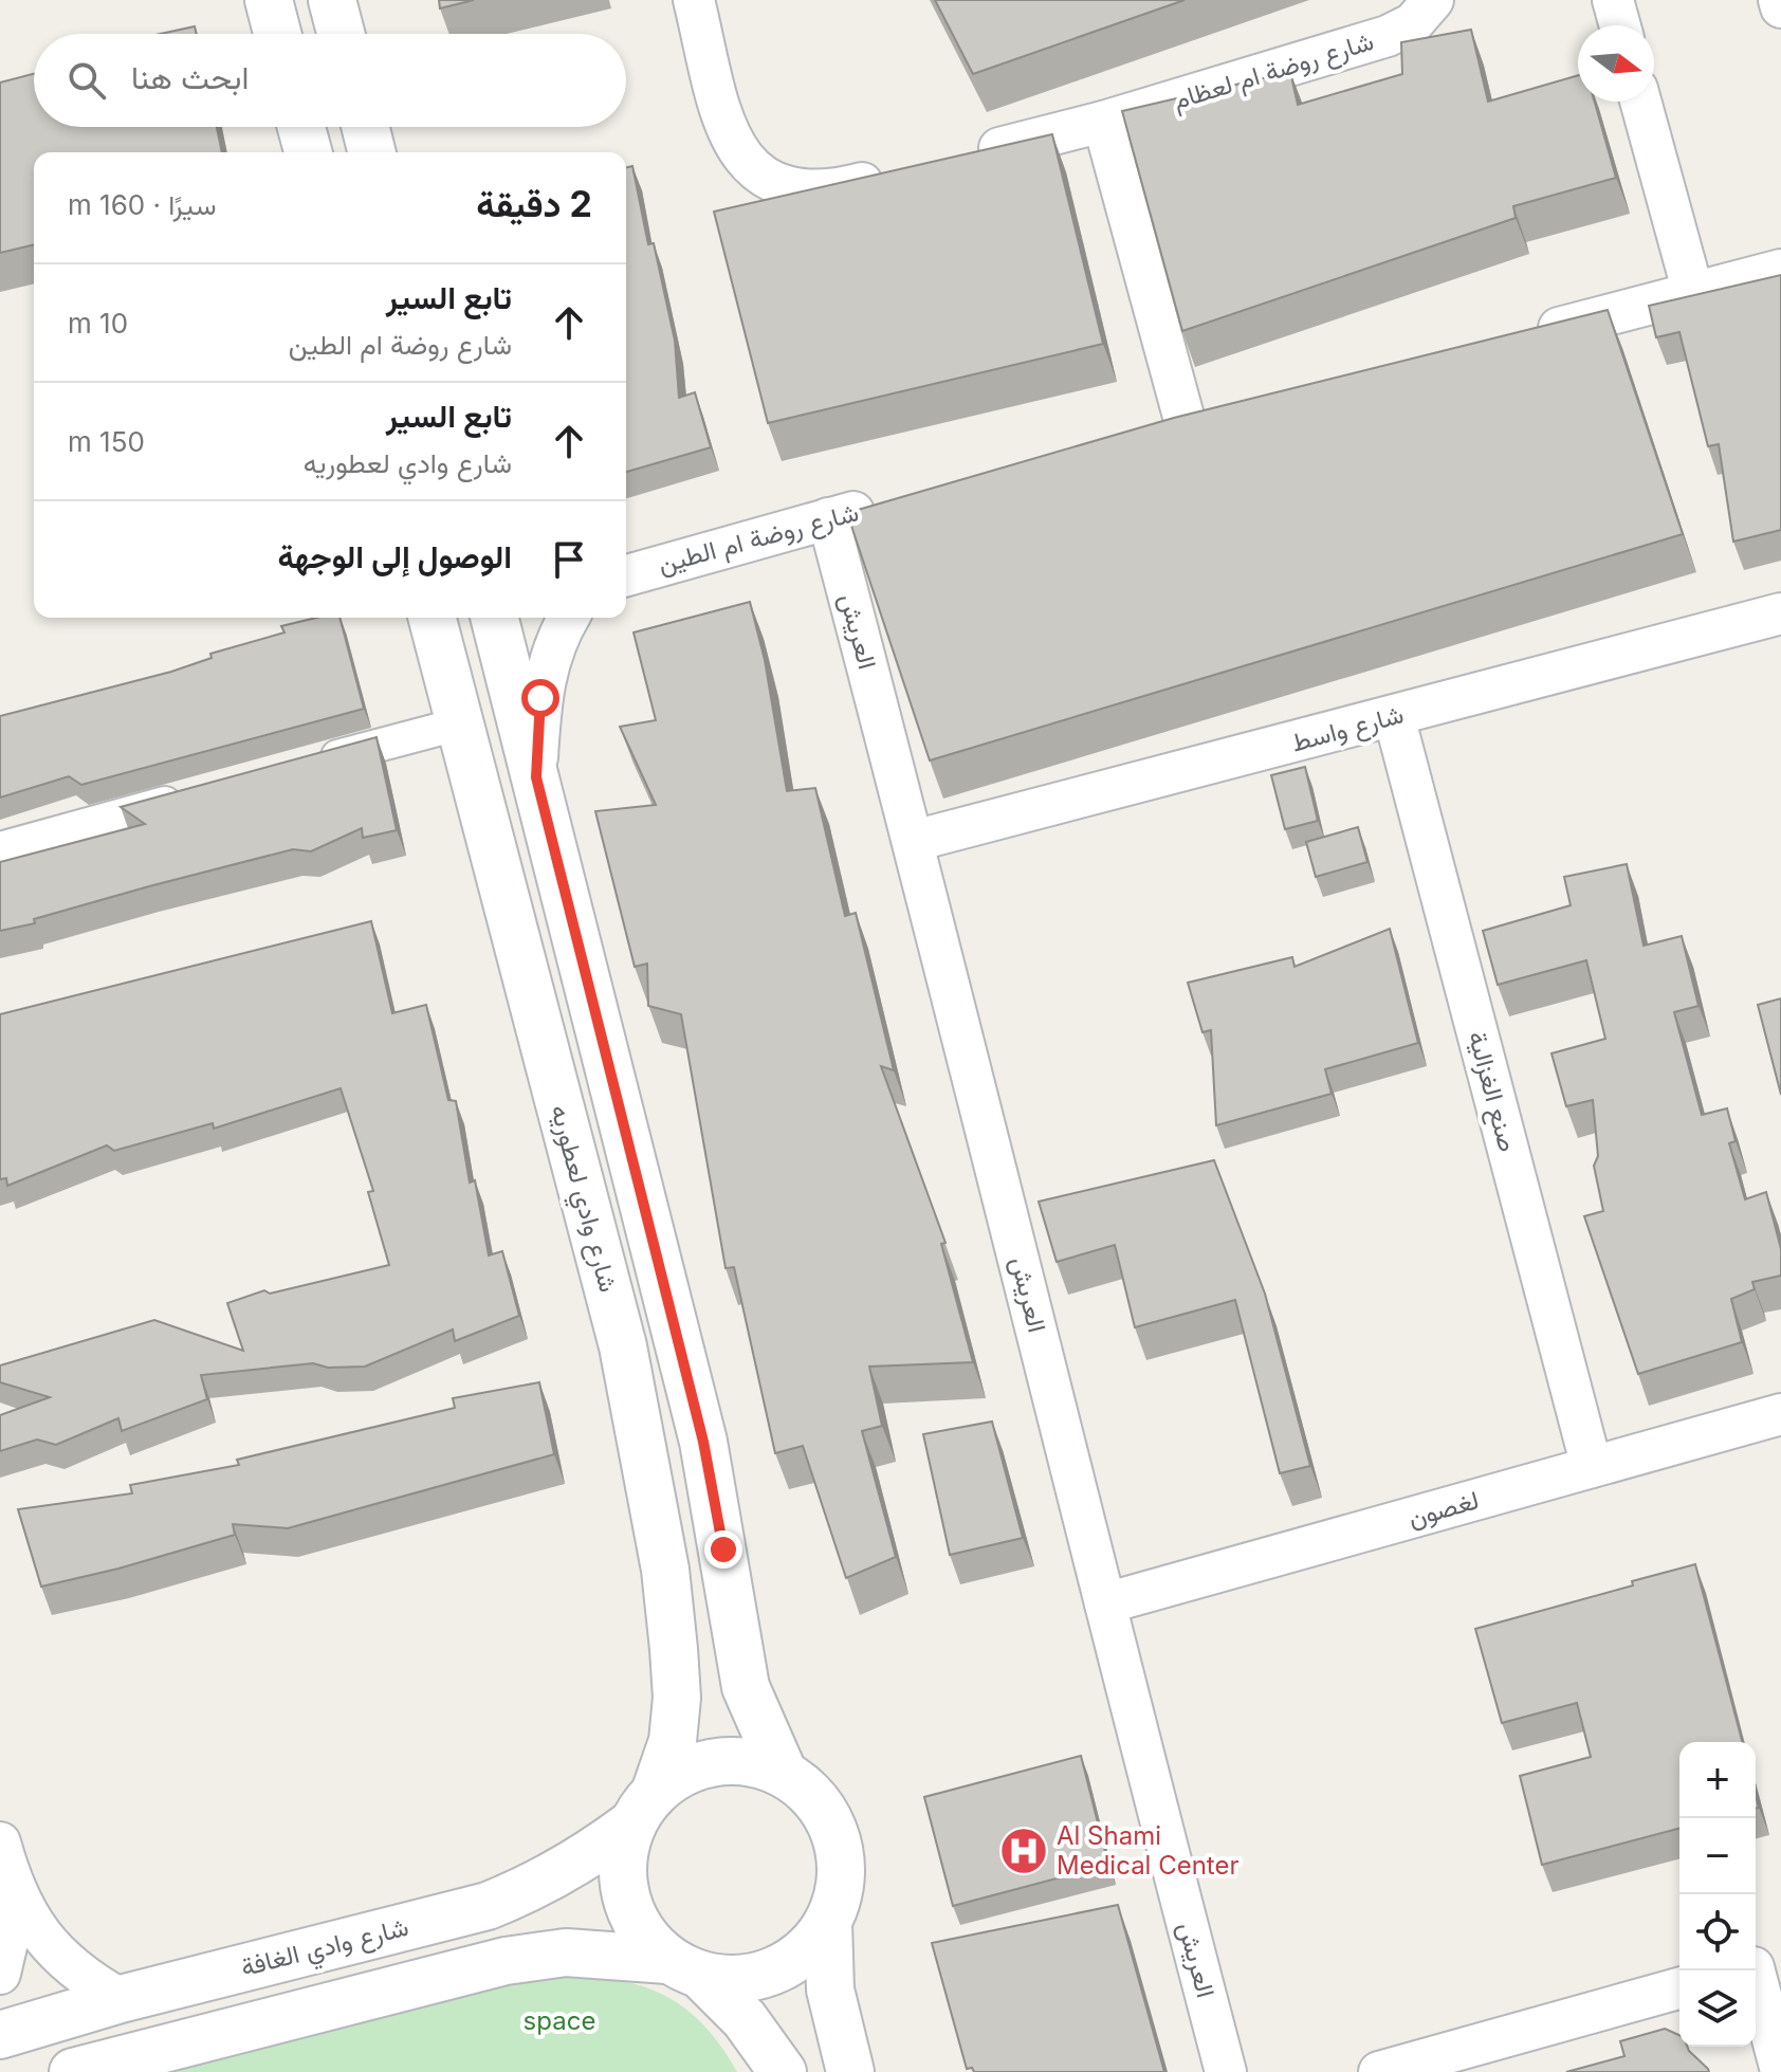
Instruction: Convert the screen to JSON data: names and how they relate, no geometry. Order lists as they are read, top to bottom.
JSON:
{
  "streets": {
    "street": [
      "شارع روضة ام لعظام",
      "شارع روضة ام الطين",
      "العريش",
      "شارع واسط",
      "صنع الغزالية",
      "شارع وادي لعطوريه",
      "لغصون",
      "شارع وادي الغافة"
    ]
  },
  "crossings": [
    ["شارع روضة ام الطين", "العريش"],
    ["العريش", "شارع واسط"],
    ["العريش", "لغصون"],
    ["شارع واسط", "صنع الغزالية"],
    ["صنع الغزالية", "لغصون"],
    ["شارع وادي لعطوريه", "شارع وادي الغافة"]
  ],
  "parks": ["space"],
  "places": {
    "hospital": ["Al Shami Medical Center"]
  },
  "north": "right",
  "page": {
    "search": "ابحث هنا",
    "heading": ["2 دقيقة", "سيرًا · 160 m"],
    "list": [
      ["تابع السير", "شارع روضة ام الطين", "10 m"],
      ["تابع السير", "شارع وادي لعطوريه", "150 m"],
      "الوصول إلى الوجهة"
    ],
    "map_buttons": ["+", "−"]
  }
}
